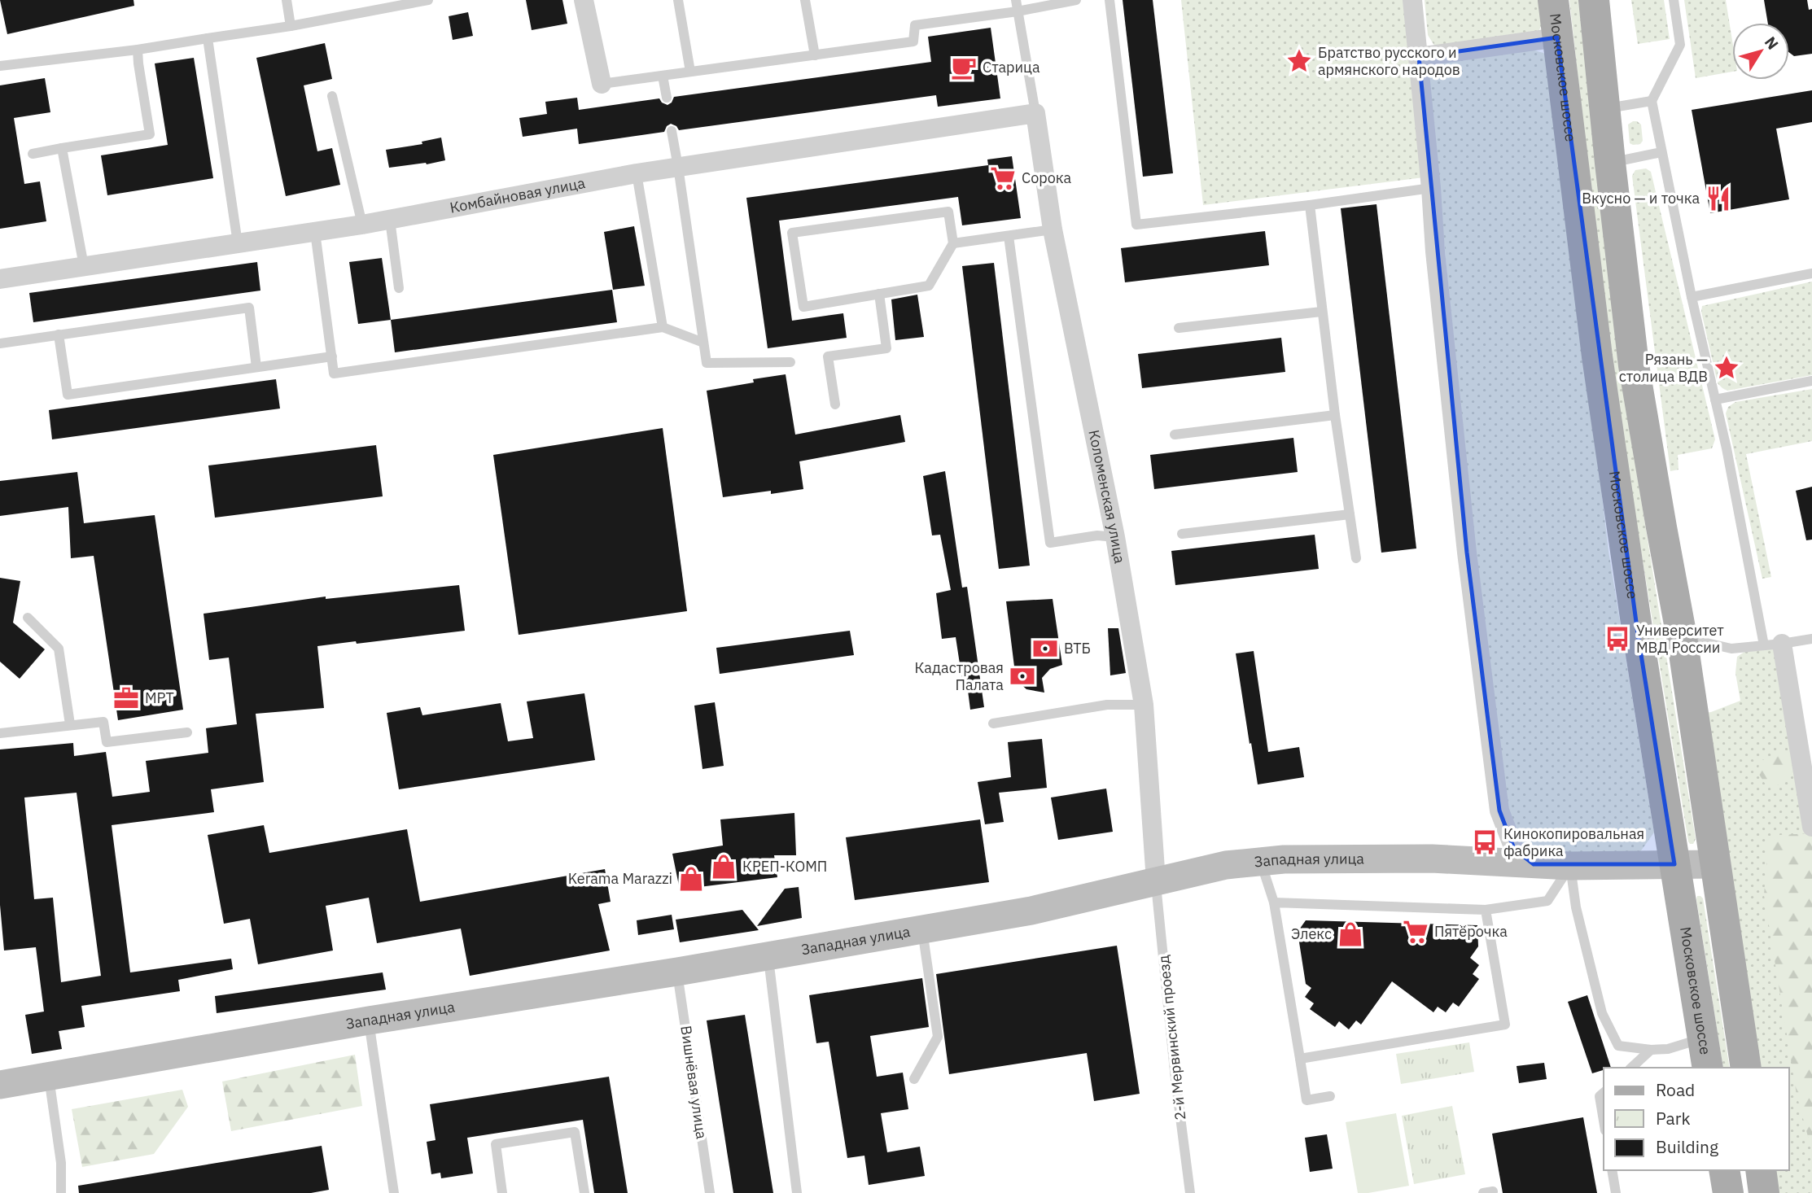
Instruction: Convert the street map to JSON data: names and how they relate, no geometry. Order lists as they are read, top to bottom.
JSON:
{
  "streets": {
    "main road": ["Московское шоссе"],
    "street": ["Комбайновая улица", "Коломенская улица", "Западная улица"],
    "lane": ["2-й Мервинский проезд", "Вишнёвая улица"]
  },
  "crossings": [
    ["Московское шоссе", "Западная улица"],
    ["Комбайновая улица", "Коломенская улица"],
    ["Коломенская улица", "Западная улица"],
    ["Коломенская улица", "2-й Мервинский проезд"],
    ["Западная улица", "2-й Мервинский проезд"],
    ["Западная улица", "Вишнёвая улица"]
  ],
  "places": {
    "place": ["Братство русского и армянского народов", "Рязань — столица ВДВ"],
    "cafe": ["Старица"],
    "supermarket": ["Сорока", "Пятёрочка"],
    "restaurant": ["Вкусно — и точка"],
    "bus stop": ["Университет МВД России", "Кинокопировальная фабрика"],
    "bank": ["ВТБ", "Кадастровая Палата"],
    "office": ["МРТ"],
    "shop": ["КРЕП-КОМП", "Kerama Marazzi", "Элекс"]
  },
  "legend": ["Road", "Park", "Building"],
  "north": "top right"
}
